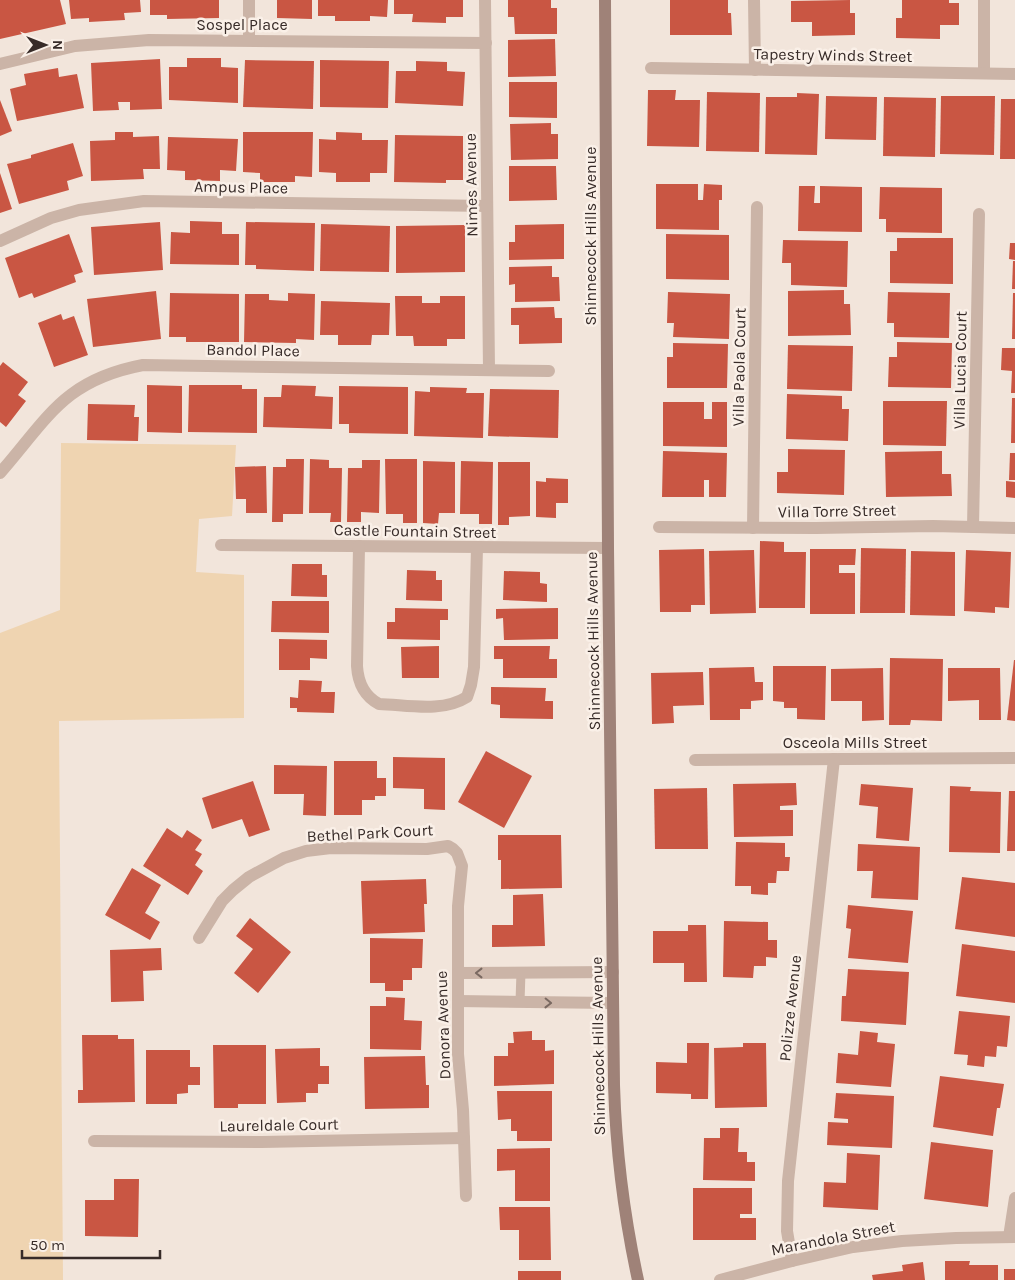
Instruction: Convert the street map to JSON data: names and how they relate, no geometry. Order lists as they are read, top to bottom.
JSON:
{
  "streets": {
    "street": [
      "Sospel Place",
      "Tapestry Winds Street",
      "Nimes Avenue",
      "Ampus Place",
      "Shinnecock Hills Avenue",
      "Bandol Place",
      "Villa Paola Court",
      "Villa Lucia Court",
      "Villa Torre Street",
      "Castle Fountain Street",
      "Osceola Mills Street",
      "Bethel Park Court",
      "Polizze Avenue",
      "Donora Avenue",
      "Laureldale Court",
      "Marandola Street"
    ]
  },
  "crossings": [
    ["Sospel Place", "Nimes Avenue"],
    ["Nimes Avenue", "Ampus Place"],
    ["Nimes Avenue", "Bandol Place"],
    ["Shinnecock Hills Avenue", "Castle Fountain Street"],
    ["Villa Paola Court", "Villa Torre Street"],
    ["Villa Lucia Court", "Villa Torre Street"],
    ["Osceola Mills Street", "Polizze Avenue"],
    ["Bethel Park Court", "Donora Avenue"],
    ["Polizze Avenue", "Marandola Street"],
    ["Donora Avenue", "Laureldale Court"]
  ],
  "scale_bar": "50 m",
  "north": "right"
}
